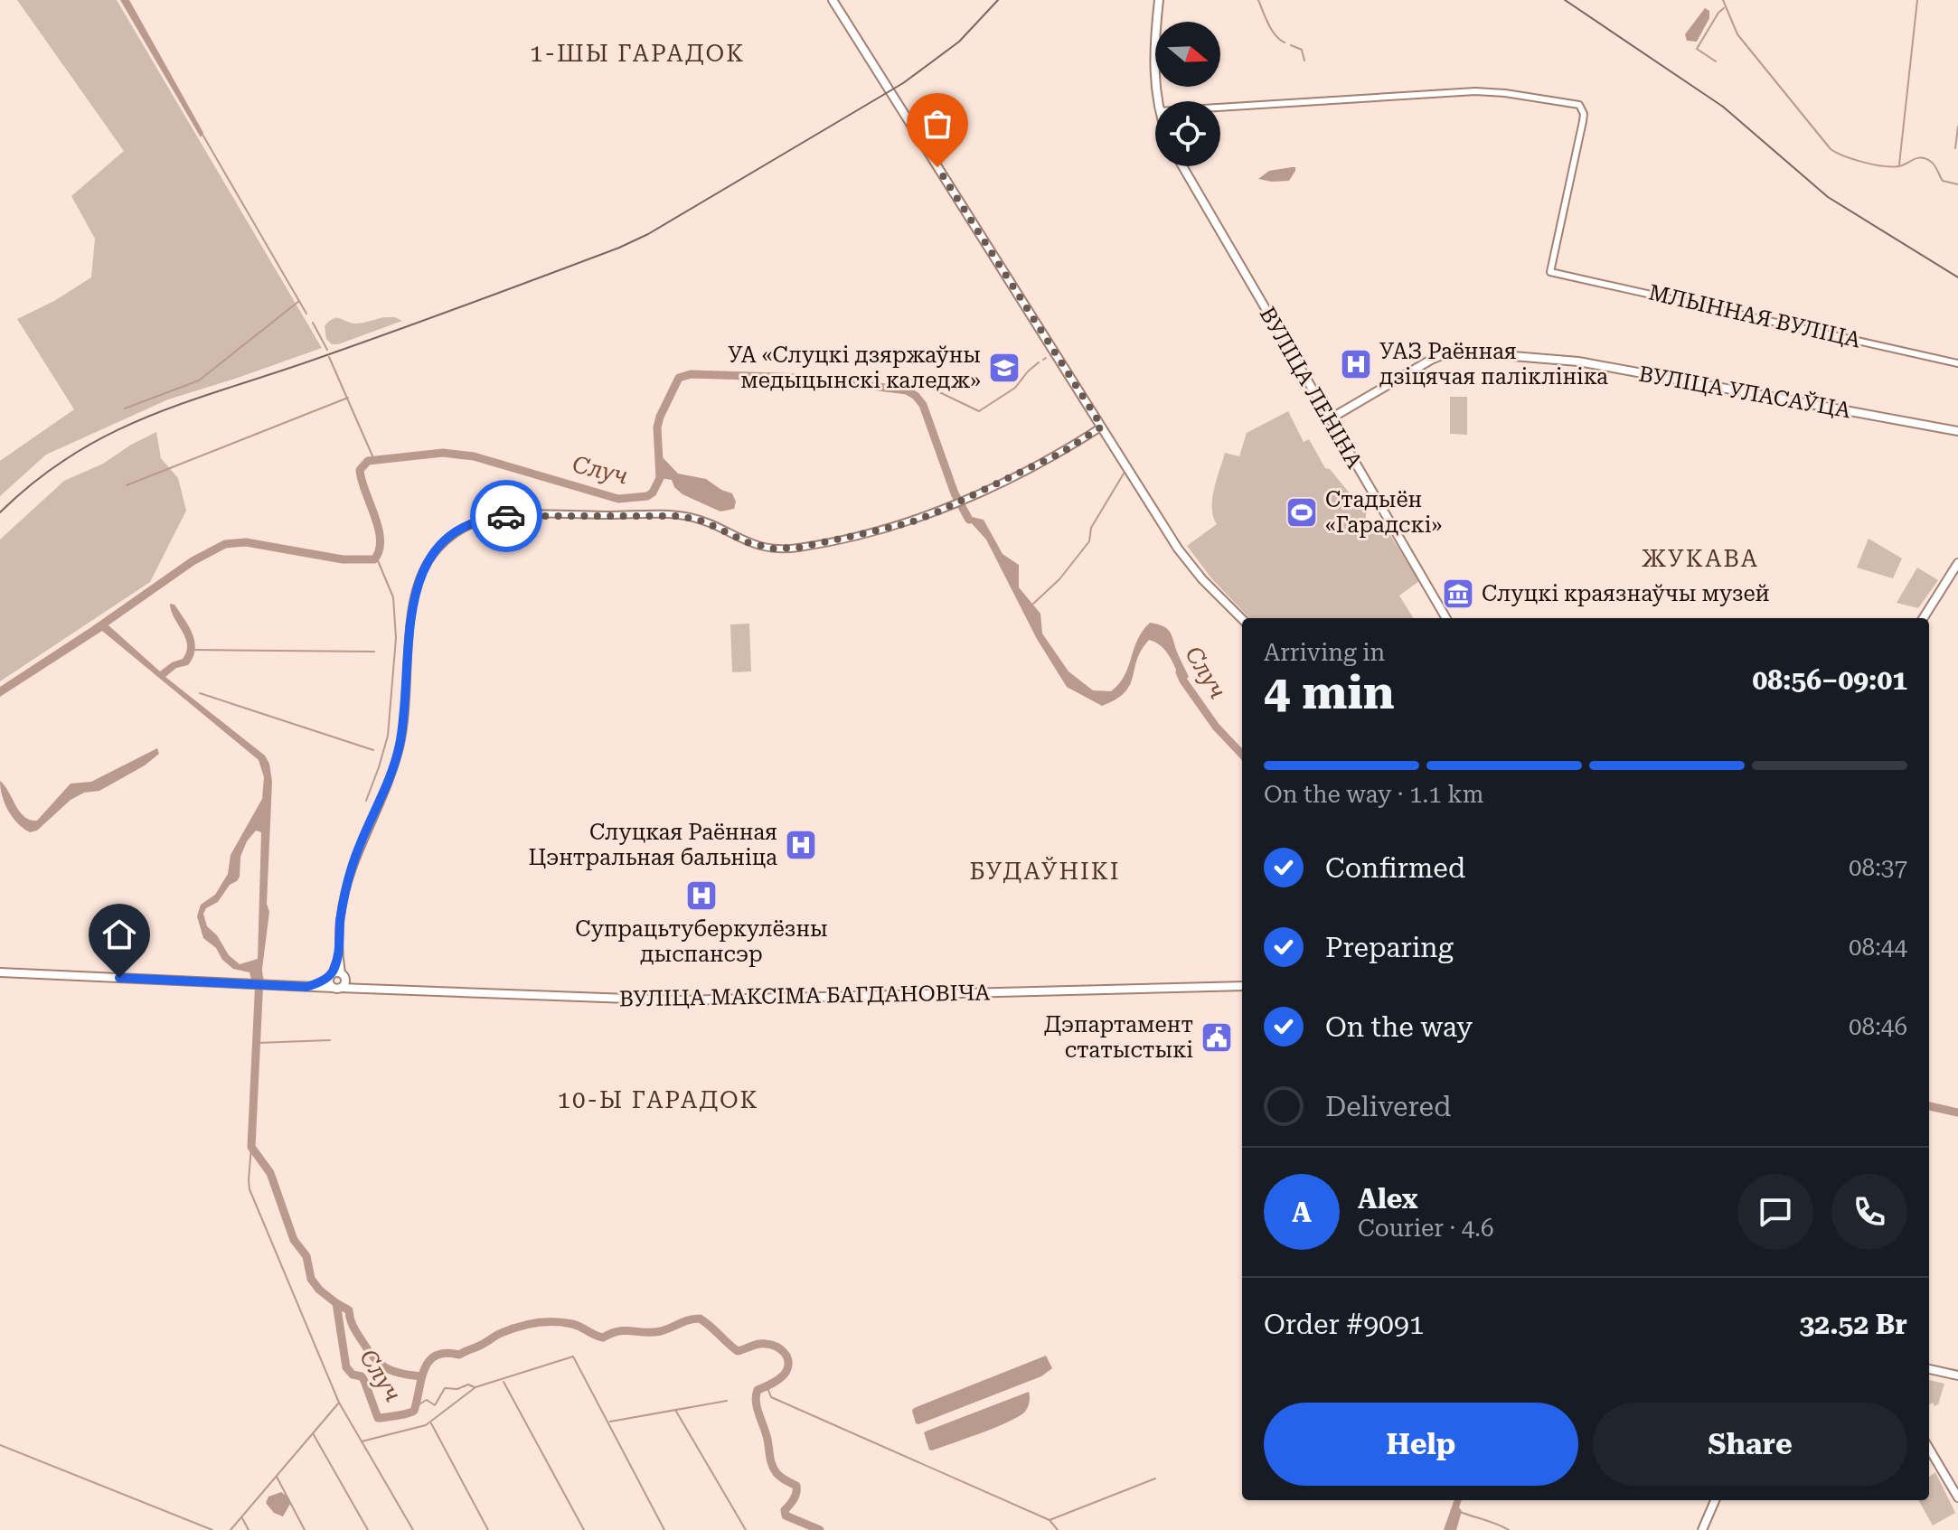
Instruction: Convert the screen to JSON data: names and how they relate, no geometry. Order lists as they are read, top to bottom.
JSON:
{
  "streets": {
    "main road": ["ВУЛІЦА ЛЕНІНА", "ВУЛІЦА УЛАСАЎЦА", "ВУЛІЦА МАКСІМА БАГДАНОВІЧА"],
    "street": ["МЛЫННАЯ ВУЛІЦА"]
  },
  "crossings": [
    ["ВУЛІЦА ЛЕНІНА", "ВУЛІЦА УЛАСАЎЦА"]
  ],
  "districts": [
    "1-ШЫ ГАРАДОК",
    "ЖУКАВА",
    "БУДАЎНІКІ",
    "10-Ы ГАРАДОК"
  ],
  "water": ["Случ"],
  "places": {
    "hospital": ["УАЗ Раённая дзіцячая паліклініка", "Слуцкая Раённая Цэнтральная бальніца", "Супрацьтуберкулёзны дыспансэр"],
    "school or university": ["УА «Слуцкі дзяржаўны медыцынскі каледж»"],
    "sports": ["Стадыён «Гарадскі»"],
    "museum": ["Слуцкі краязнаўчы музей"],
    "public building": ["Дэпартамент статыстыкі"]
  },
  "north": "right",
  "page": {
    "heading": ["4 min", "Arriving in", "08:56–09:01"],
    "panel": [
      "Alex",
      "Courier · 4.6",
      "Order #9091",
      "32.52 Br"
    ],
    "bar": "On the way · 1.1 km",
    "list": [
      ["Confirmed", "08:37"],
      ["Preparing", "08:44"],
      ["On the way", "08:46"],
      "Delivered"
    ],
    "round": "A",
    "buttons": ["Help", "Share"]
  }
}
